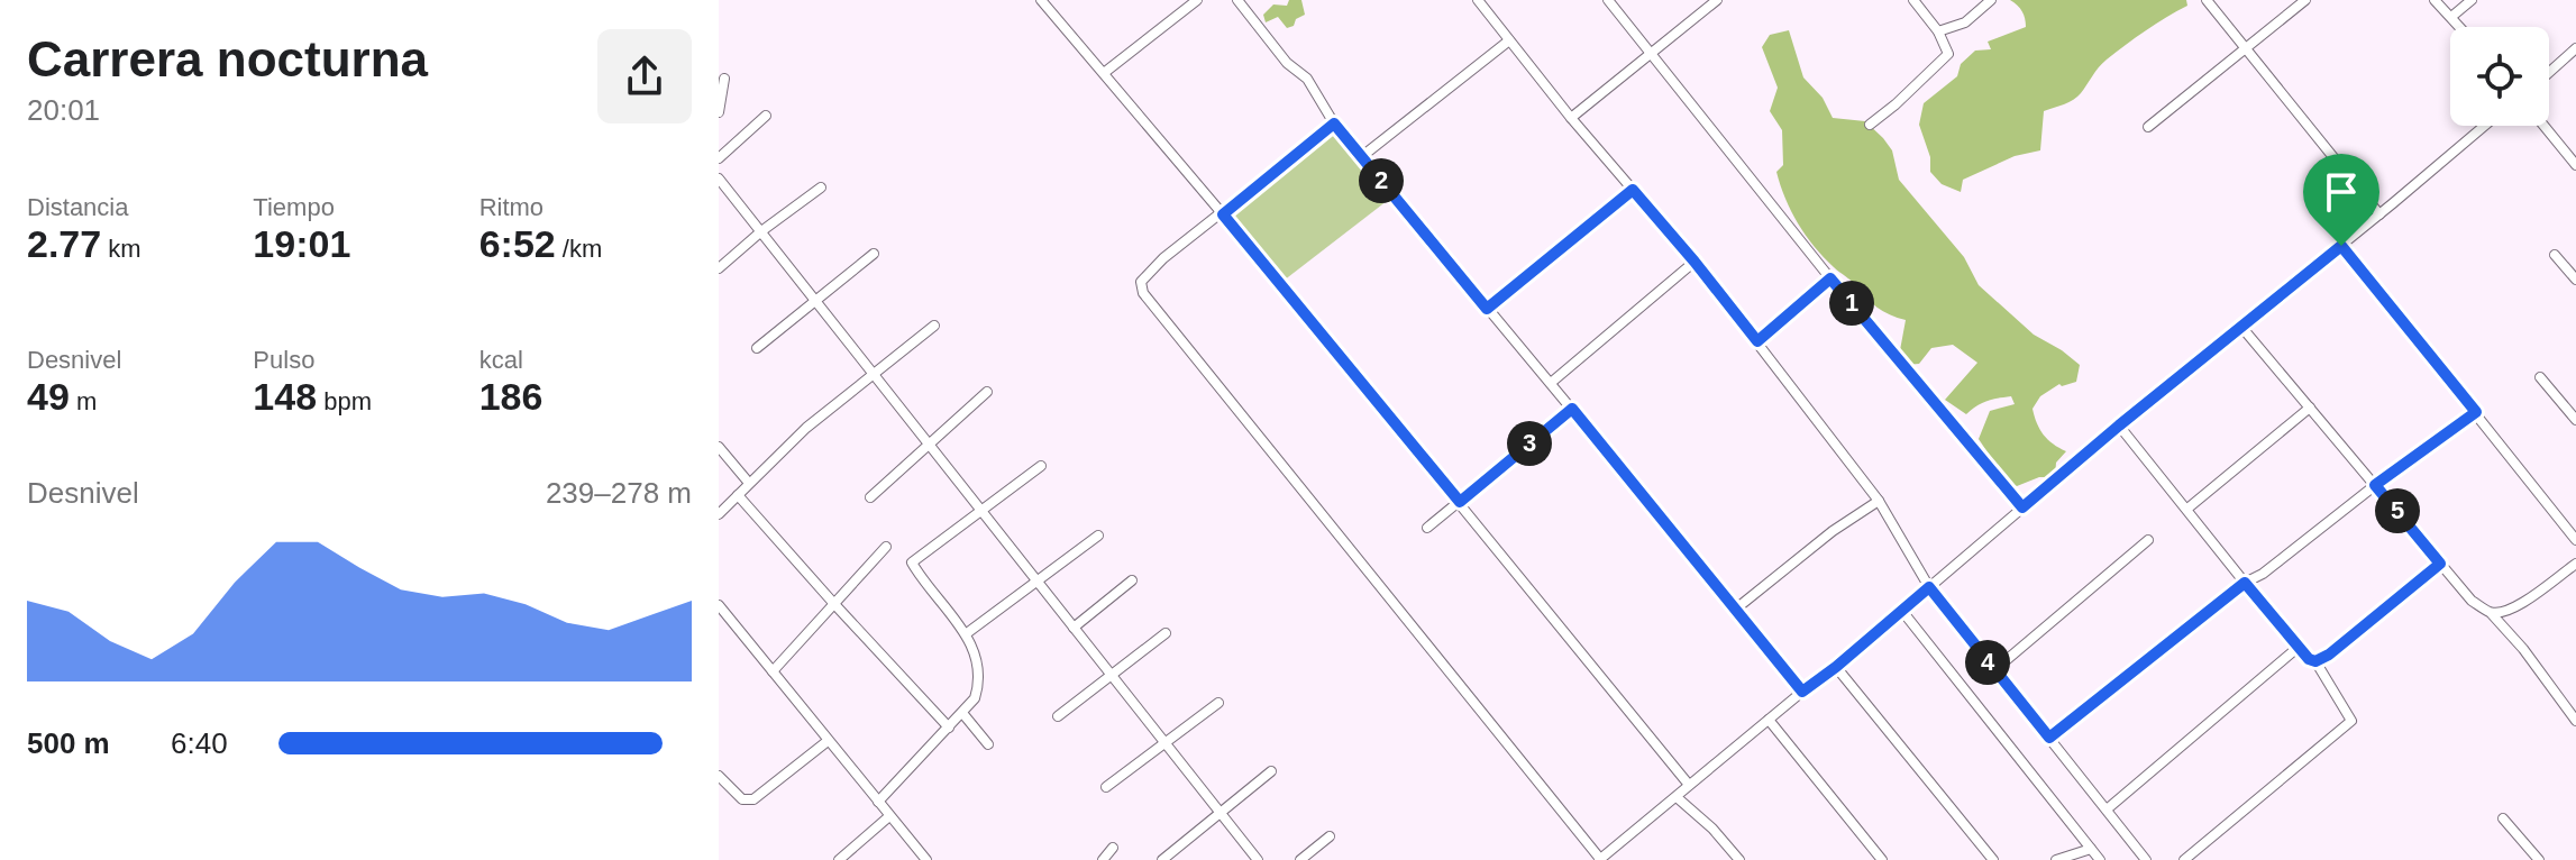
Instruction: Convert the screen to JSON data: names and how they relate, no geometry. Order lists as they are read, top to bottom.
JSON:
{
  "page": {
    "heading": ["Carrera nocturna", "20:01"],
    "stats": [
      ["Distancia", "2.77 km"],
      ["Tiempo", "19:01"],
      ["Ritmo", "6:52 /km"],
      ["Desnivel", "49 m"],
      ["Pulso", "148 bpm"],
      ["kcal", "186"]
    ],
    "pins": [
      "2",
      "1",
      "3",
      "5",
      "4"
    ],
    "chart": ["Desnivel", "239–278 m"],
    "list": [
      {
        "name": "500 m",
        "note": "6:40"
      }
    ]
  }
}
